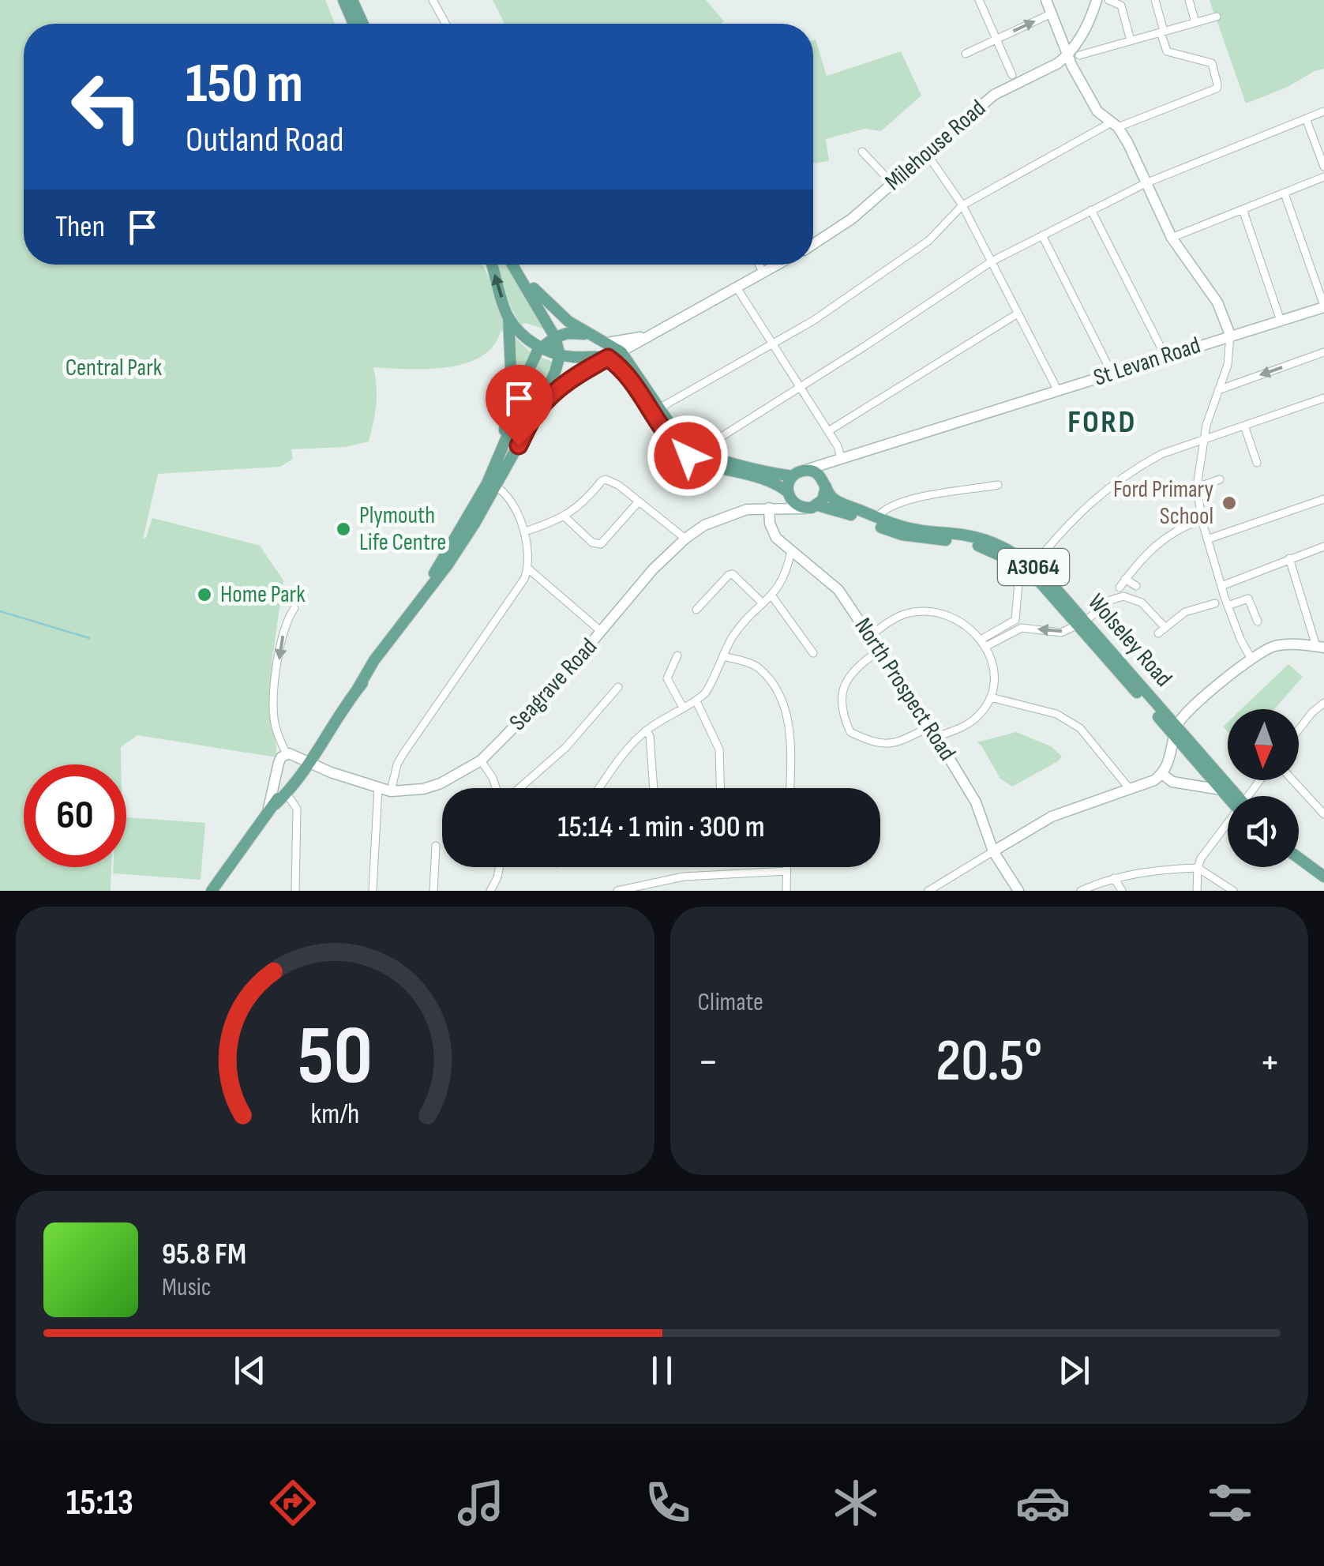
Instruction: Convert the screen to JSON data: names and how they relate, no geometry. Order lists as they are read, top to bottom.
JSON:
{
  "streets": {
    "main road": ["A3064", "Wolseley Road"],
    "street": [
      "Milehouse Road",
      "St Levan Road",
      "Seagrave Road",
      "North Prospect Road"
    ]
  },
  "crossings": [
    ["St Levan Road", "Wolseley Road"],
    ["Seagrave Road", "North Prospect Road"]
  ],
  "districts": ["FORD"],
  "parks": ["Central Park"],
  "places": ["Ford Primary School", "Plymouth Life Centre", "Home Park"],
  "north": "bottom",
  "page": {
    "turn": ["150 m", "Outland Road"],
    "then": "Then",
    "limit": "60",
    "trip": "15:14 · 1 min · 300 m",
    "tile": "Climate",
    "heat": ["−", "20.5°", "+"],
    "song": ["95.8 FM", "Music"],
    "tabs": "15:13",
    "gauge": ["50", "km/h"]
  }
}
